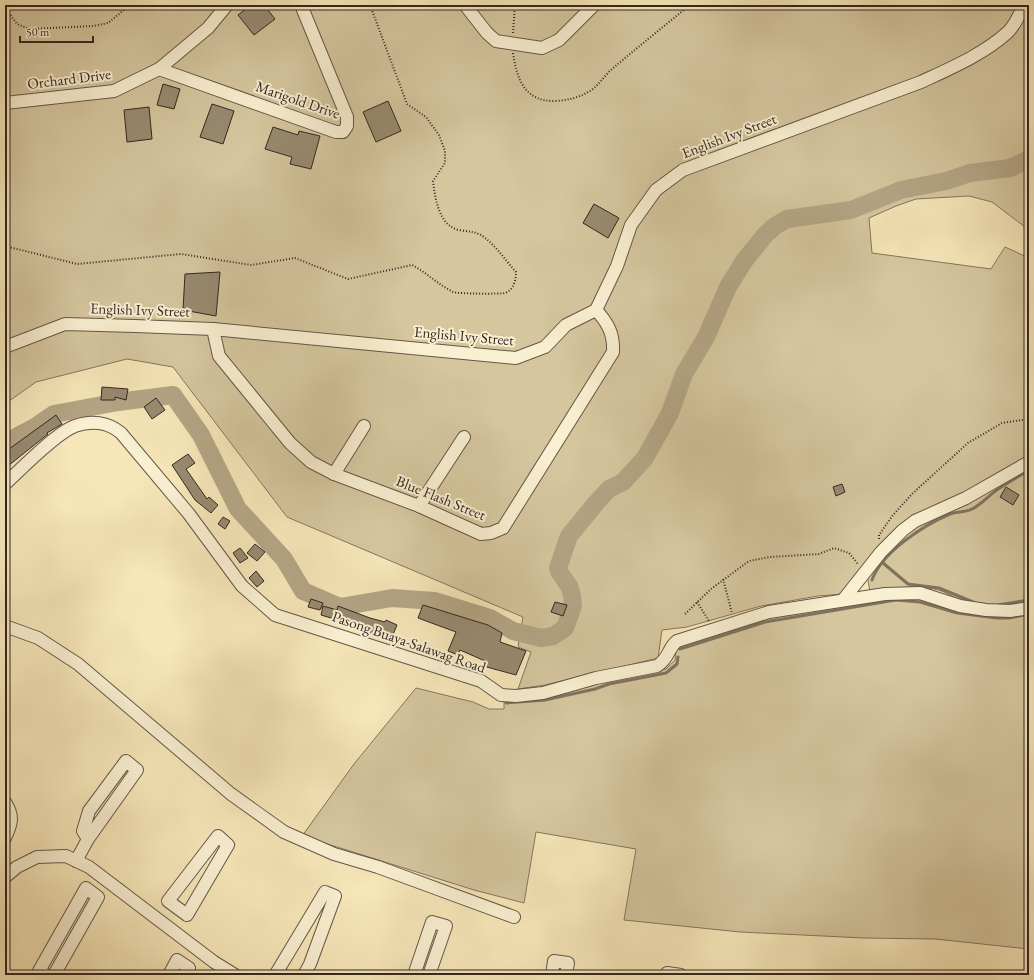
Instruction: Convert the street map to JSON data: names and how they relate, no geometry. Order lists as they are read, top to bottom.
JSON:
{
  "streets": {
    "street": [
      "Orchard Drive",
      "Marigold Drive",
      "English Ivy Street",
      "Blue Flash Street",
      "Pasong Buaya-Salawag Road"
    ]
  },
  "crossings": [
    ["Orchard Drive", "Marigold Drive"],
    ["English Ivy Street", "Blue Flash Street"]
  ],
  "scale_bar": "50 m"
}
